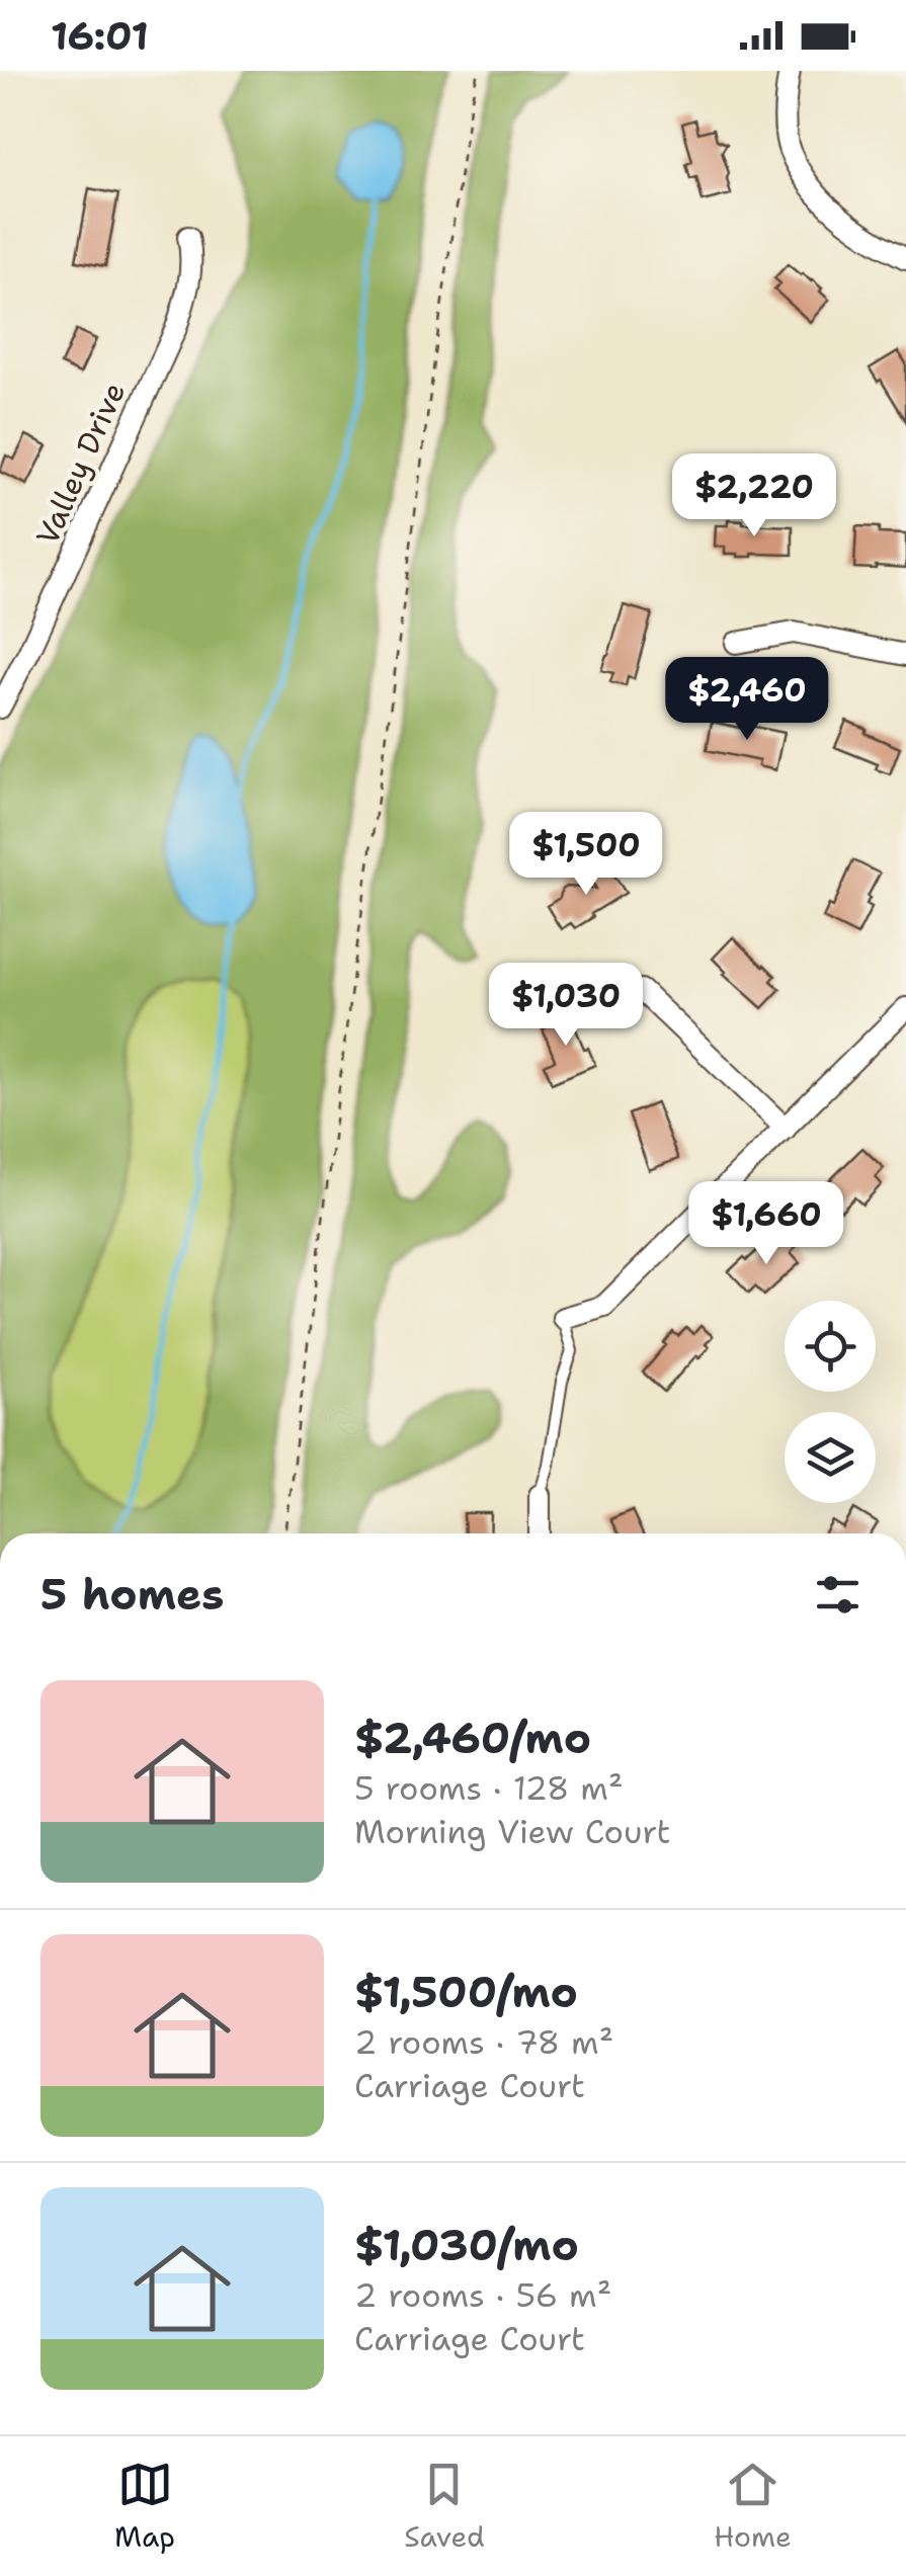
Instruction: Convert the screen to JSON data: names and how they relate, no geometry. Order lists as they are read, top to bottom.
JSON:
{
  "streets": {
    "street": ["Valley Drive"]
  },
  "page": {
    "status": "16:01",
    "price": [
      "$2,220",
      "$2,460",
      "$1,500",
      "$1,030",
      "$1,660"
    ],
    "heading": "5 homes",
    "list": [
      {
        "name": "$2,460/mo",
        "note": "5 rooms · 128 m² · Morning View Court"
      },
      {
        "name": "$1,500/mo",
        "note": "2 rooms · 78 m² · Carriage Court"
      },
      {
        "name": "$1,030/mo",
        "note": "2 rooms · 56 m² · Carriage Court"
      }
    ],
    "tabs": ["Map", "Saved", "Home"]
  }
}
